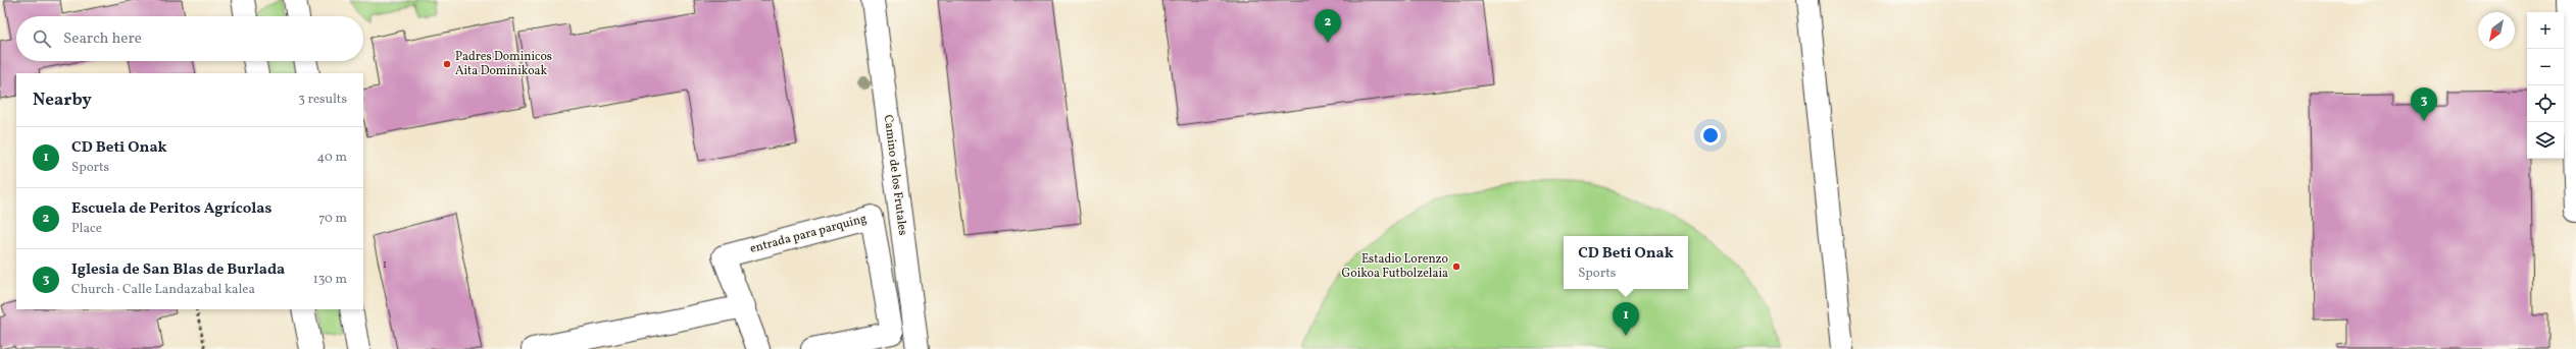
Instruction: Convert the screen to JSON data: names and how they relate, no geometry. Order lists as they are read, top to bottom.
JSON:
{
  "streets": {
    "street": ["Camino de los Frutales", "entrada para parquing"]
  },
  "places": ["Padres Dominicos Aita Dominikoak", "Estadio Lorenzo Goikoa Futbolzelaia"],
  "house_numbers": ["1"],
  "north": "bottom left",
  "page": {
    "pins": ["2", "3", "1"],
    "map_buttons": ["+", "−"],
    "search": "Search here",
    "heading": ["Nearby", "3 results"],
    "list": [
      {
        "mark": "1",
        "name": "CD Beti Onak",
        "note": "Sports",
        "value": "40 m"
      },
      {
        "mark": "2",
        "name": "Escuela de Peritos Agrícolas",
        "note": "Place",
        "value": "70 m"
      },
      {
        "mark": "3",
        "name": "Iglesia de San Blas de Burlada",
        "note": "Church · Calle Landazabal kalea",
        "value": "130 m"
      }
    ],
    "popup": ["CD Beti Onak", "Sports"]
  }
}
